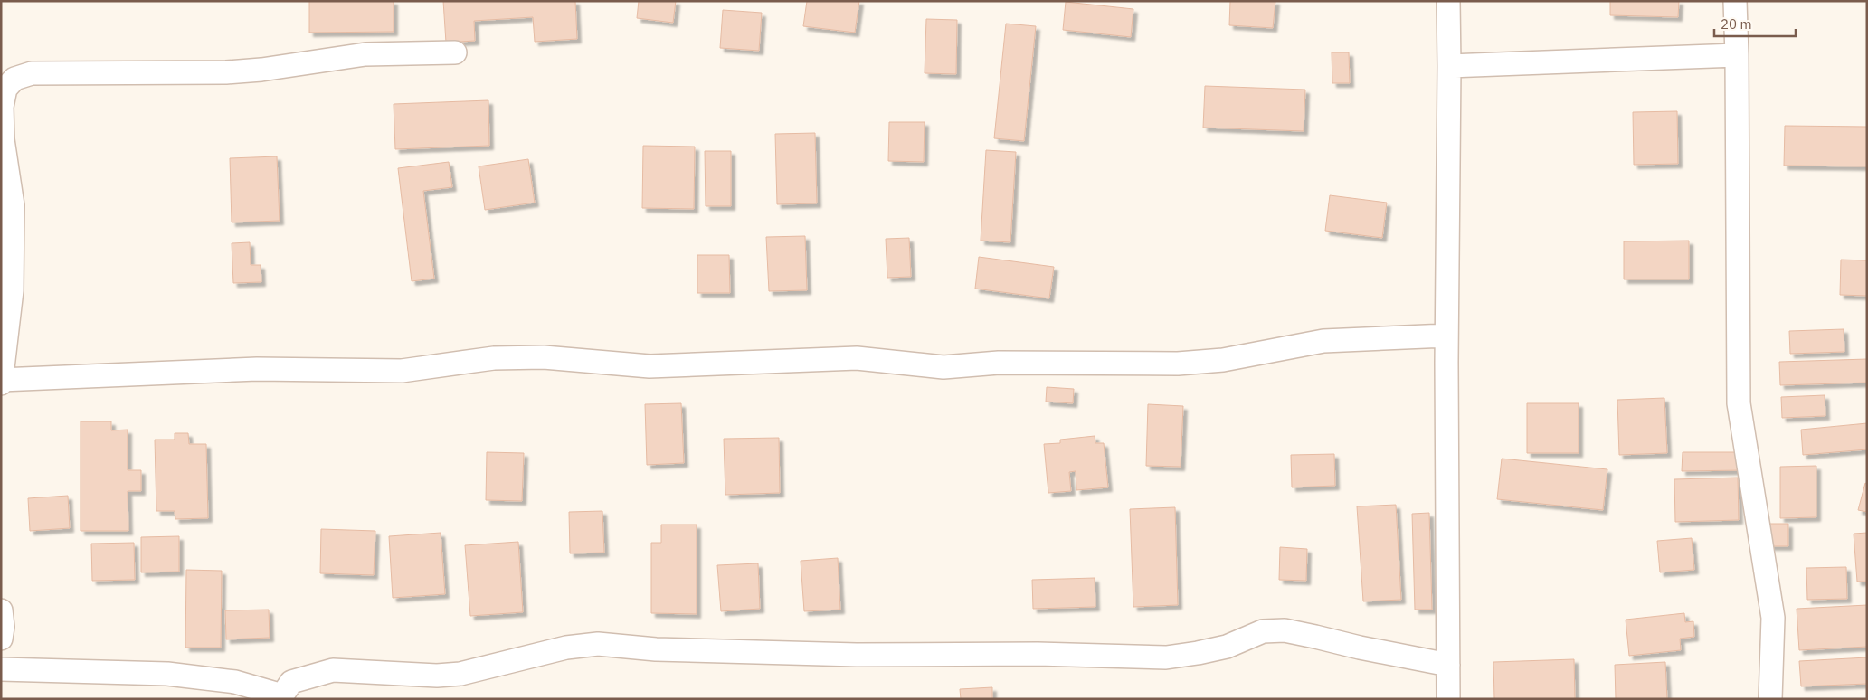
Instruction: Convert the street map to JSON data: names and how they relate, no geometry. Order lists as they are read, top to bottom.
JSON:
{
  "scale_bar": "20 m"
}
